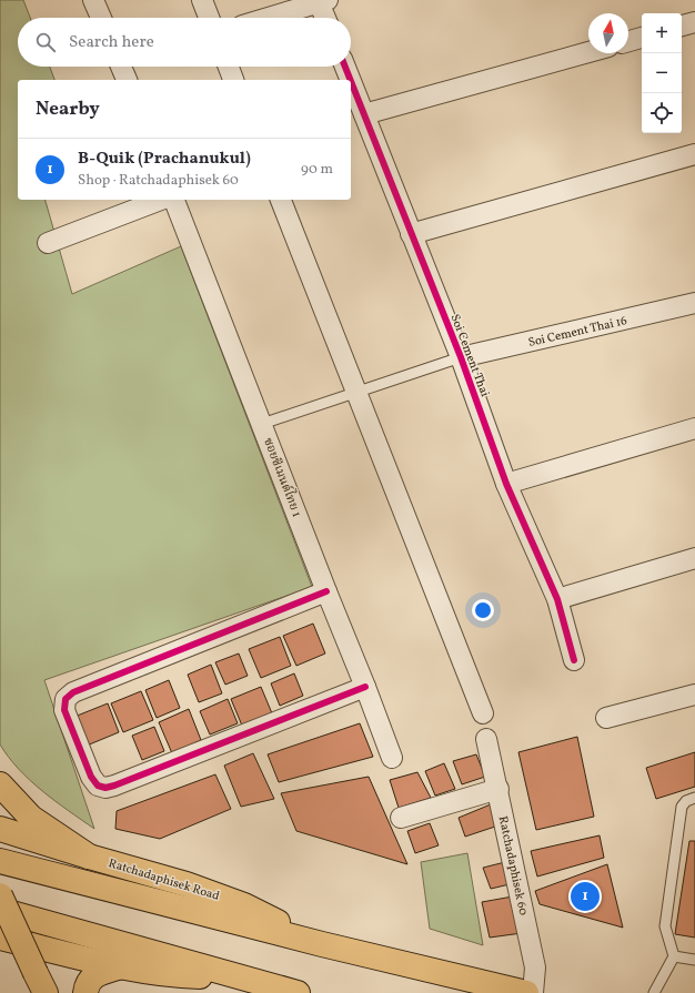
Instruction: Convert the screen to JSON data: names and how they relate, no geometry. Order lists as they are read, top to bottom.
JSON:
{
  "streets": {
    "main road": ["Ratchadaphisek Road"],
    "street": [
      "Soi Cement Thai 16",
      "Soi Cement Thai",
      "ซอยซีเมนต์ไทย 1",
      "Ratchadaphisek 60"
    ]
  },
  "crossings": [
    ["Soi Cement Thai 16", "Soi Cement Thai"]
  ],
  "north": "top",
  "page": {
    "map_buttons": ["+", "−"],
    "search": "Search here",
    "heading": "Nearby",
    "list": [
      {
        "mark": "1",
        "name": "B-Quik (Prachanukul)",
        "note": "Shop · Ratchadaphisek 60",
        "value": "90 m"
      }
    ],
    "pins": "1"
  }
}
